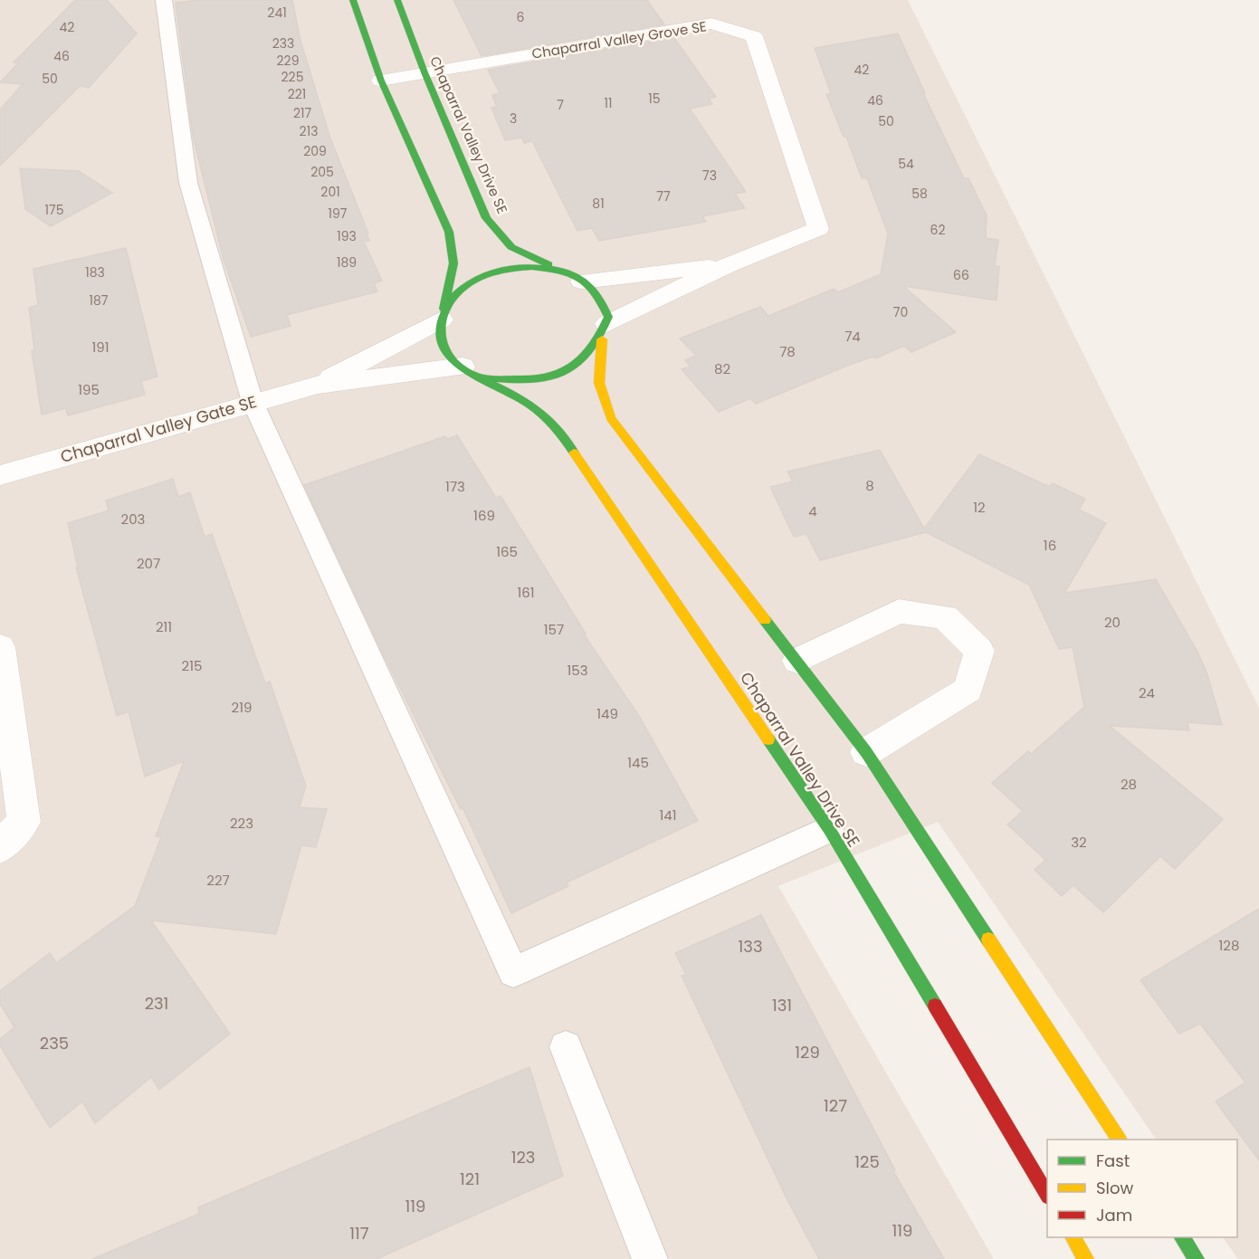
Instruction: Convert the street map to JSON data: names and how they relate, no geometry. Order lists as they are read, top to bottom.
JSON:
{
  "streets": {
    "street": ["Chaparral Valley Grove SE", "Chaparral Valley Drive SE", "Chaparral Valley Gate SE"]
  },
  "crossings": [
    ["Chaparral Valley Grove SE", "Chaparral Valley Drive SE"],
    ["Chaparral Valley Grove SE", "Chaparral Valley Gate SE"],
    ["Chaparral Valley Drive SE", "Chaparral Valley Gate SE"]
  ],
  "house_numbers": [
    "241",
    "6",
    "42",
    "233",
    "46",
    "229",
    "42",
    "225",
    "50",
    "221",
    "15",
    "46",
    "11",
    "7",
    "217",
    "3",
    "50",
    "213",
    "209",
    "54",
    "205",
    "73",
    "201",
    "58",
    "77",
    "81",
    "175",
    "197",
    "62",
    "193",
    "189",
    "183",
    "66",
    "187",
    "70",
    "74",
    "191",
    "78",
    "82",
    "195",
    "8",
    "173",
    "12",
    "4",
    "169",
    "203",
    "16",
    "165",
    "207",
    "161",
    "20",
    "211",
    "157",
    "215",
    "153",
    "24",
    "219",
    "149",
    "145",
    "28",
    "141",
    "223",
    "32",
    "227",
    "128",
    "133",
    "231",
    "131",
    "235",
    "129",
    "127",
    "123",
    "125",
    "121",
    "119",
    "119",
    "117"
  ],
  "legend": ["Fast", "Slow", "Jam"]
}
